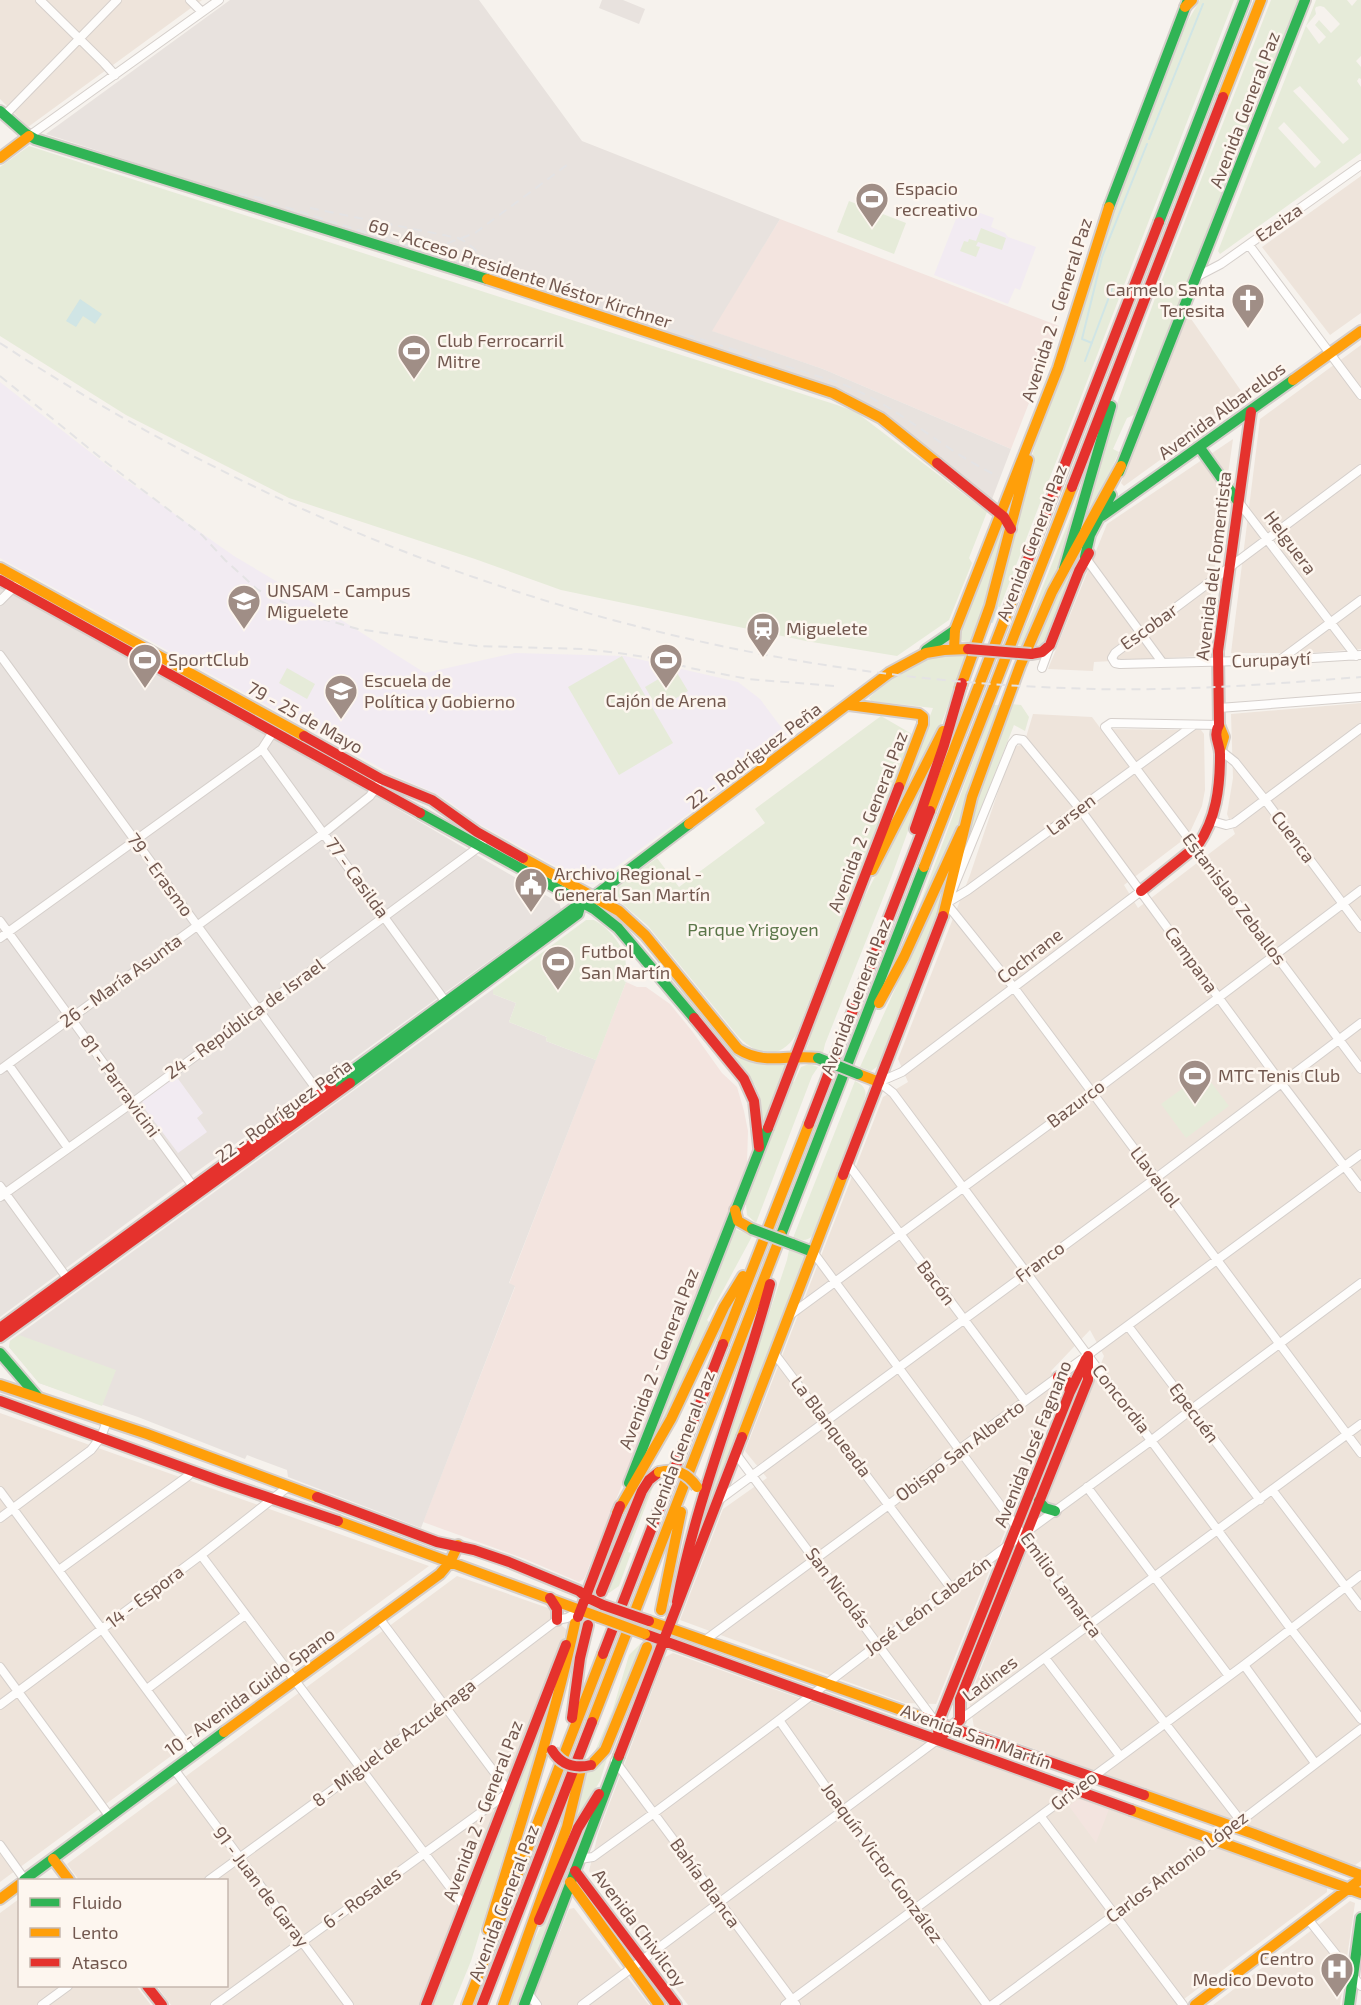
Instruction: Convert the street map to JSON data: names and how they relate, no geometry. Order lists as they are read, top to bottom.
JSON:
{
  "streets": {
    "main road": [
      "Avenida General Paz",
      "69 - Acceso Presidente Néstor Kirchner",
      "Avenida 2 - General Paz",
      "Avenida Albarellos",
      "Helguera",
      "Avenida del Fomentista",
      "79 - 25 de Mayo",
      "22 - Rodríguez Peña",
      "Cochrane",
      "Avenida José Fagnano",
      "Ladines",
      "10 - Avenida Guido Spano",
      "Avenida San Martín",
      "Avenida Chivilcoy"
    ],
    "street": [
      "Ezeiza",
      "Escobar",
      "Curupaytí",
      "Larsen",
      "Cuenca",
      "79 - Erasmo",
      "77 - Casilda",
      "Estanislao Zeballos",
      "Campana",
      "26 - María Asunta",
      "24 - República de Israel",
      "81 - Parravicini",
      "Bazurco",
      "Llavallol",
      "Franco",
      "Bacón",
      "Concordia",
      "Epecuén",
      "La Blanqueada",
      "Obispo San Alberto",
      "Emilio Lamarca",
      "San Nicolás",
      "14 - Espora",
      "José León Cabezón",
      "8 - Miguel de Azcuénaga",
      "Griveo",
      "Joaquín Victor González",
      "Carlos Antonio López",
      "Bahía Blanca",
      "91 - Juan de Garay",
      "6 - Rosales"
    ]
  },
  "crossings": [
    ["Avenida General Paz", "Ezeiza"],
    ["Avenida General Paz", "69 - Acceso Presidente Néstor Kirchner"],
    ["Avenida General Paz", "Avenida 2 - General Paz"],
    ["Avenida General Paz", "Avenida Albarellos"],
    ["Avenida General Paz", "22 - Rodríguez Peña"],
    ["Avenida General Paz", "Larsen"],
    ["Avenida General Paz", "Cochrane"],
    ["Avenida General Paz", "Campana"],
    ["Avenida General Paz", "Bazurco"],
    ["Avenida General Paz", "Llavallol"],
    ["Avenida General Paz", "Franco"],
    ["Avenida General Paz", "Bacón"],
    ["Avenida General Paz", "Concordia"],
    ["Avenida General Paz", "La Blanqueada"],
    ["Avenida General Paz", "Emilio Lamarca"],
    ["Avenida General Paz", "San Nicolás"],
    ["Avenida General Paz", "José León Cabezón"],
    ["Avenida General Paz", "Avenida San Martín"],
    ["Avenida General Paz", "Bahía Blanca"],
    ["Avenida General Paz", "Avenida Chivilcoy"],
    ["69 - Acceso Presidente Néstor Kirchner", "Avenida 2 - General Paz"],
    ["Avenida 2 - General Paz", "22 - Rodríguez Peña"],
    ["Avenida 2 - General Paz", "Avenida San Martín"],
    ["Avenida 2 - General Paz", "8 - Miguel de Azcuénaga"],
    ["Avenida 2 - General Paz", "6 - Rosales"],
    ["Avenida Albarellos", "Helguera"],
    ["Avenida Albarellos", "Avenida del Fomentista"],
    ["Helguera", "Avenida del Fomentista"],
    ["Helguera", "Escobar"],
    ["Helguera", "Curupaytí"],
    ["Avenida del Fomentista", "Escobar"],
    ["Avenida del Fomentista", "Curupaytí"],
    ["Avenida del Fomentista", "Cuenca"],
    ["Avenida del Fomentista", "Estanislao Zeballos"],
    ["Avenida del Fomentista", "Cochrane"],
    ["Escobar", "Curupaytí"],
    ["79 - 25 de Mayo", "22 - Rodríguez Peña"],
    ["79 - 25 de Mayo", "26 - María Asunta"],
    ["79 - 25 de Mayo", "24 - República de Israel"],
    ["22 - Rodríguez Peña", "79 - Erasmo"],
    ["22 - Rodríguez Peña", "77 - Casilda"],
    ["22 - Rodríguez Peña", "81 - Parravicini"],
    ["Larsen", "Estanislao Zeballos"],
    ["Larsen", "Campana"],
    ["Larsen", "Llavallol"],
    ["Cuenca", "Bazurco"],
    ["79 - Erasmo", "26 - María Asunta"],
    ["79 - Erasmo", "24 - República de Israel"],
    ["77 - Casilda", "26 - María Asunta"],
    ["77 - Casilda", "24 - República de Israel"],
    ["Estanislao Zeballos", "Cochrane"],
    ["Estanislao Zeballos", "Bazurco"],
    ["Estanislao Zeballos", "Franco"],
    ["Cochrane", "Campana"],
    ["Cochrane", "Llavallol"],
    ["Cochrane", "Concordia"],
    ["Campana", "Bazurco"],
    ["Campana", "Franco"],
    ["Campana", "Obispo San Alberto"],
    ["26 - María Asunta", "81 - Parravicini"],
    ["24 - República de Israel", "81 - Parravicini"],
    ["Bazurco", "Llavallol"],
    ["Bazurco", "Bacón"],
    ["Bazurco", "Concordia"],
    ["Bazurco", "Emilio Lamarca"],
    ["Llavallol", "Franco"],
    ["Llavallol", "Obispo San Alberto"],
    ["Llavallol", "Ladines"],
    ["Franco", "Bacón"],
    ["Franco", "Concordia"],
    ["Franco", "La Blanqueada"],
    ["Franco", "Emilio Lamarca"],
    ["Franco", "San Nicolás"],
    ["Bacón", "Obispo San Alberto"],
    ["Concordia", "Avenida José Fagnano"],
    ["Concordia", "Obispo San Alberto"],
    ["Concordia", "Ladines"],
    ["Concordia", "Griveo"],
    ["Epecuén", "Obispo San Alberto"],
    ["Epecuén", "Ladines"],
    ["La Blanqueada", "Obispo San Alberto"],
    ["La Blanqueada", "José León Cabezón"],
    ["Avenida José Fagnano", "Obispo San Alberto"],
    ["Avenida José Fagnano", "Emilio Lamarca"],
    ["Avenida José Fagnano", "San Nicolás"],
    ["Avenida José Fagnano", "José León Cabezón"],
    ["Avenida José Fagnano", "Ladines"],
    ["Avenida José Fagnano", "Avenida San Martín"],
    ["Obispo San Alberto", "Emilio Lamarca"],
    ["Obispo San Alberto", "San Nicolás"],
    ["Obispo San Alberto", "Avenida San Martín"],
    ["Emilio Lamarca", "Ladines"],
    ["Emilio Lamarca", "Avenida San Martín"],
    ["Emilio Lamarca", "Griveo"],
    ["Emilio Lamarca", "Carlos Antonio López"],
    ["San Nicolás", "José León Cabezón"],
    ["San Nicolás", "Avenida San Martín"],
    ["14 - Espora", "Avenida San Martín"],
    ["José León Cabezón", "Avenida San Martín"],
    ["José León Cabezón", "Joaquín Victor González"],
    ["José León Cabezón", "Bahía Blanca"],
    ["Ladines", "Avenida San Martín"],
    ["Ladines", "Joaquín Victor González"],
    ["Ladines", "Bahía Blanca"],
    ["Ladines", "Avenida Chivilcoy"],
    ["10 - Avenida Guido Spano", "Avenida San Martín"],
    ["10 - Avenida Guido Spano", "91 - Juan de Garay"],
    ["Avenida San Martín", "8 - Miguel de Azcuénaga"],
    ["Avenida San Martín", "Griveo"],
    ["Avenida San Martín", "Carlos Antonio López"],
    ["8 - Miguel de Azcuénaga", "91 - Juan de Garay"],
    ["Griveo", "Joaquín Victor González"],
    ["Griveo", "Bahía Blanca"],
    ["91 - Juan de Garay", "6 - Rosales"]
  ],
  "parks": ["Parque Yrigoyen"],
  "places": {
    "sports": [
      "Espacio recreativo",
      "Club Ferrocarril Mitre",
      "SportClub",
      "Cajón de Arena",
      "Futbol San Martín",
      "MTC Tenis Club"
    ],
    "church": ["Carmelo Santa Teresita"],
    "school or university": ["UNSAM - Campus Miguelete", "Escuela de Política y Gobierno"],
    "station": ["Miguelete"],
    "public building": ["Archivo Regional - General San Martín"],
    "hospital": ["Centro Medico Devoto"]
  },
  "legend": ["Fluido", "Lento", "Atasco"]
}
